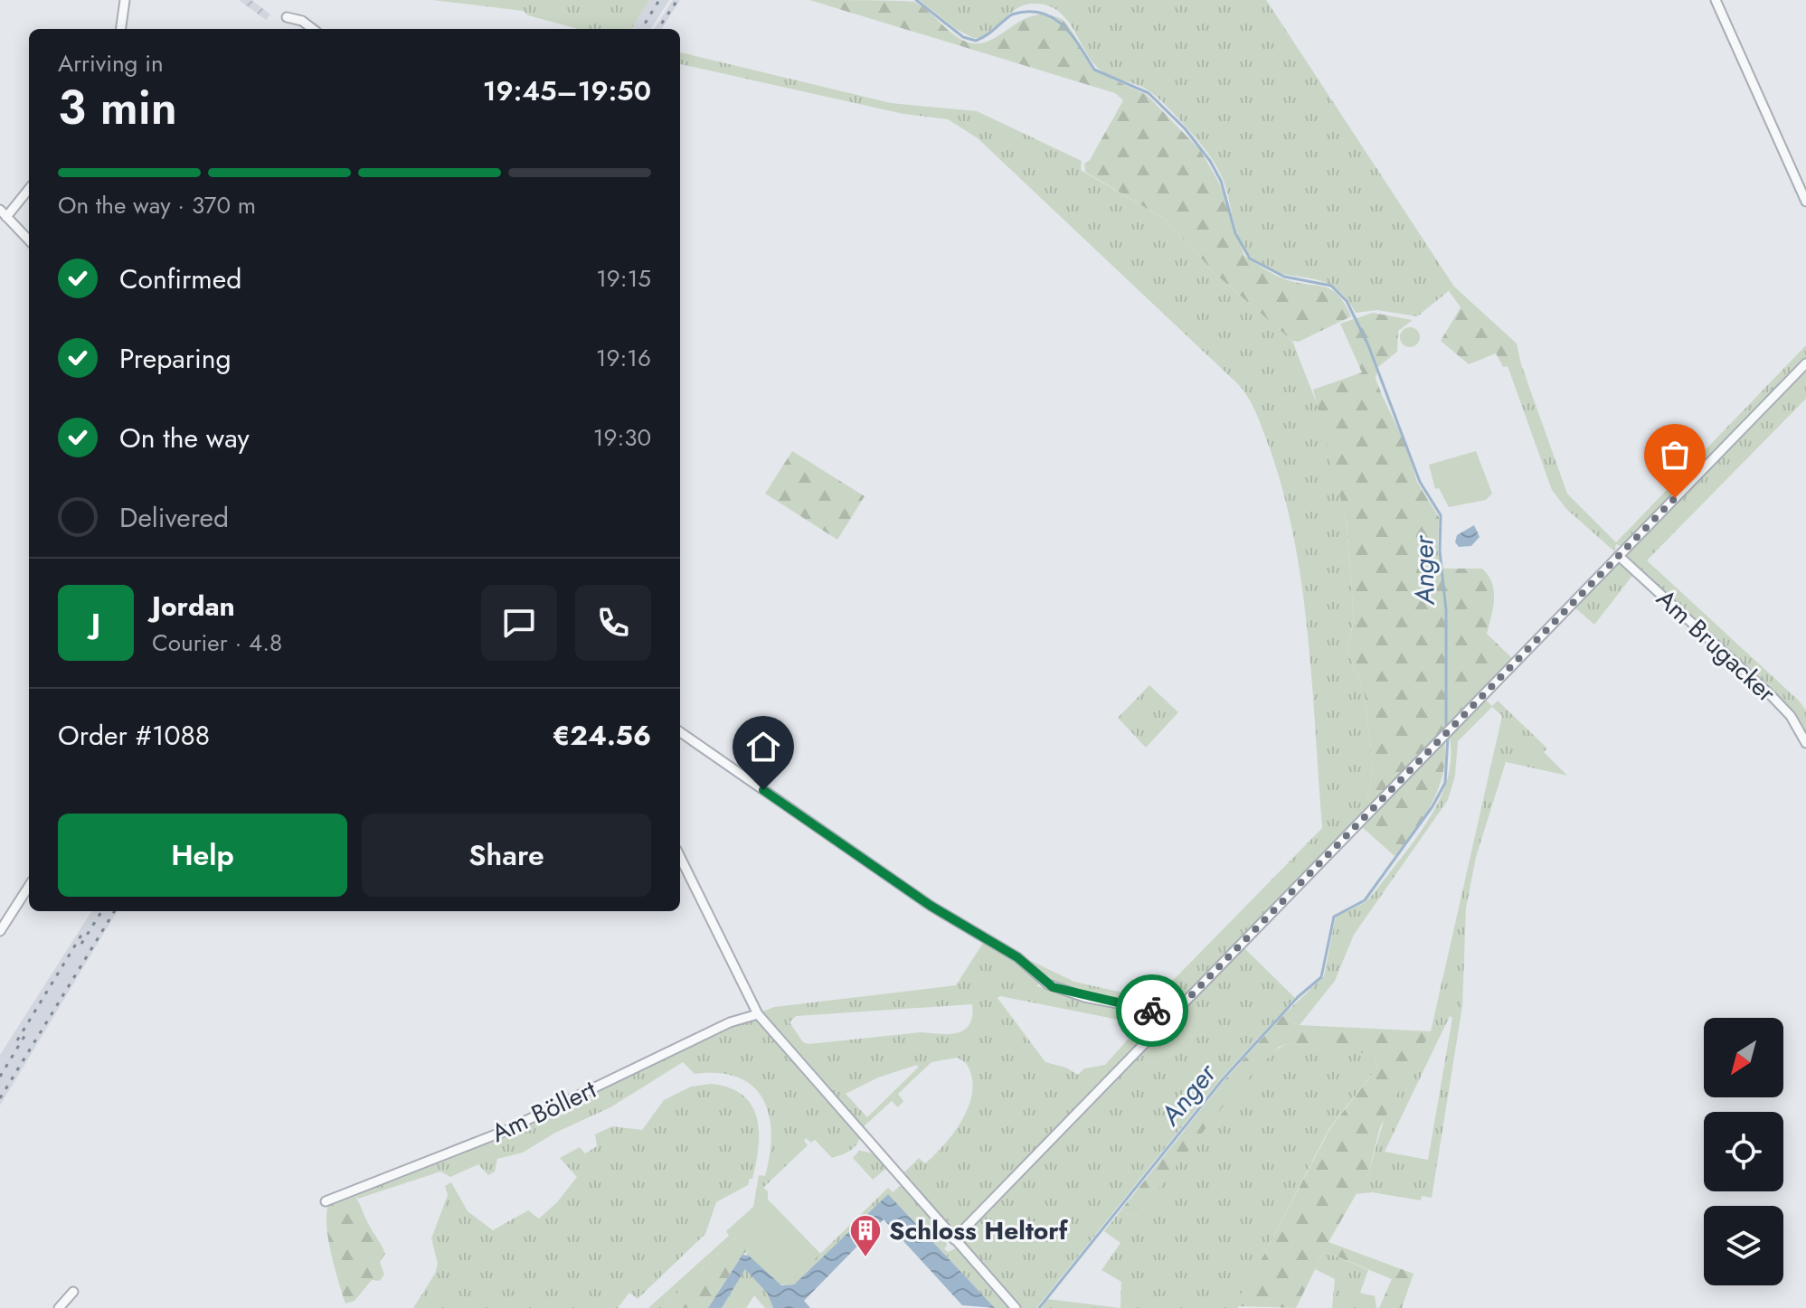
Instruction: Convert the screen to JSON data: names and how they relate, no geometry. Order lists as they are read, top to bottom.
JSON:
{
  "streets": {
    "street": ["Am Brugacker", "Am Böllert"]
  },
  "water": ["Anger"],
  "places": {
    "building": ["Schloss Heltorf"]
  },
  "north": "bottom left",
  "page": {
    "heading": ["3 min", "Arriving in", "19:45–19:50"],
    "panel": [
      "Jordan",
      "Courier · 4.8",
      "Order #1088",
      "€24.56"
    ],
    "bar": "On the way · 370 m",
    "list": [
      ["Confirmed", "19:15"],
      ["Preparing", "19:16"],
      ["On the way", "19:30"],
      "Delivered"
    ],
    "round": "J",
    "buttons": ["Help", "Share"]
  }
}
